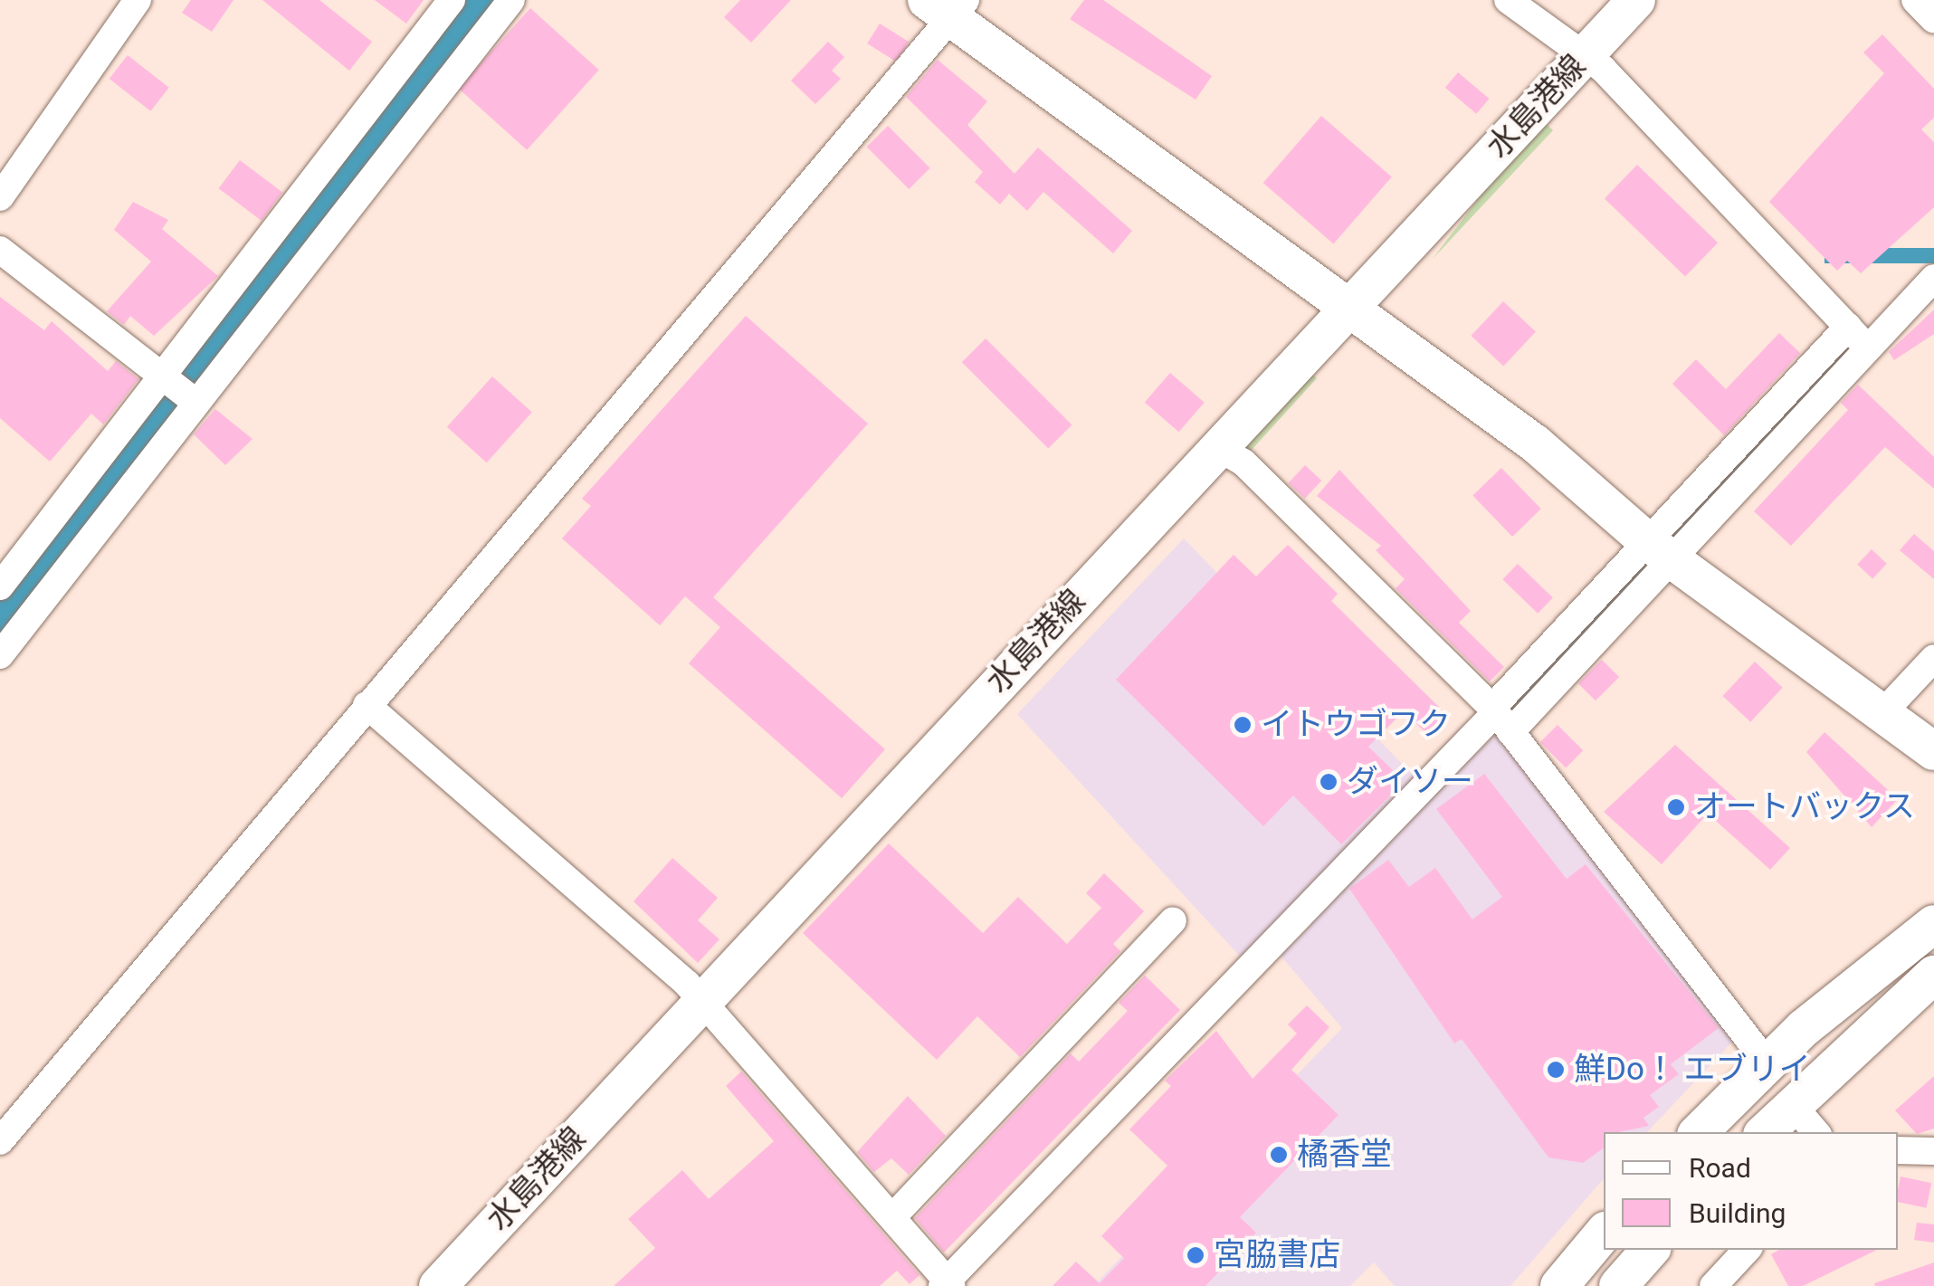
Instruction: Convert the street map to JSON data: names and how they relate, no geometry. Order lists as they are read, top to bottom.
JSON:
{
  "streets": {
    "street": ["水島港線"]
  },
  "places": [
    "イトウゴフク",
    "ダイソー",
    "オートバックス",
    "鮮Do！ エブリイ",
    "橘香堂",
    "宮脇書店"
  ],
  "legend": ["Road", "Building"]
}
